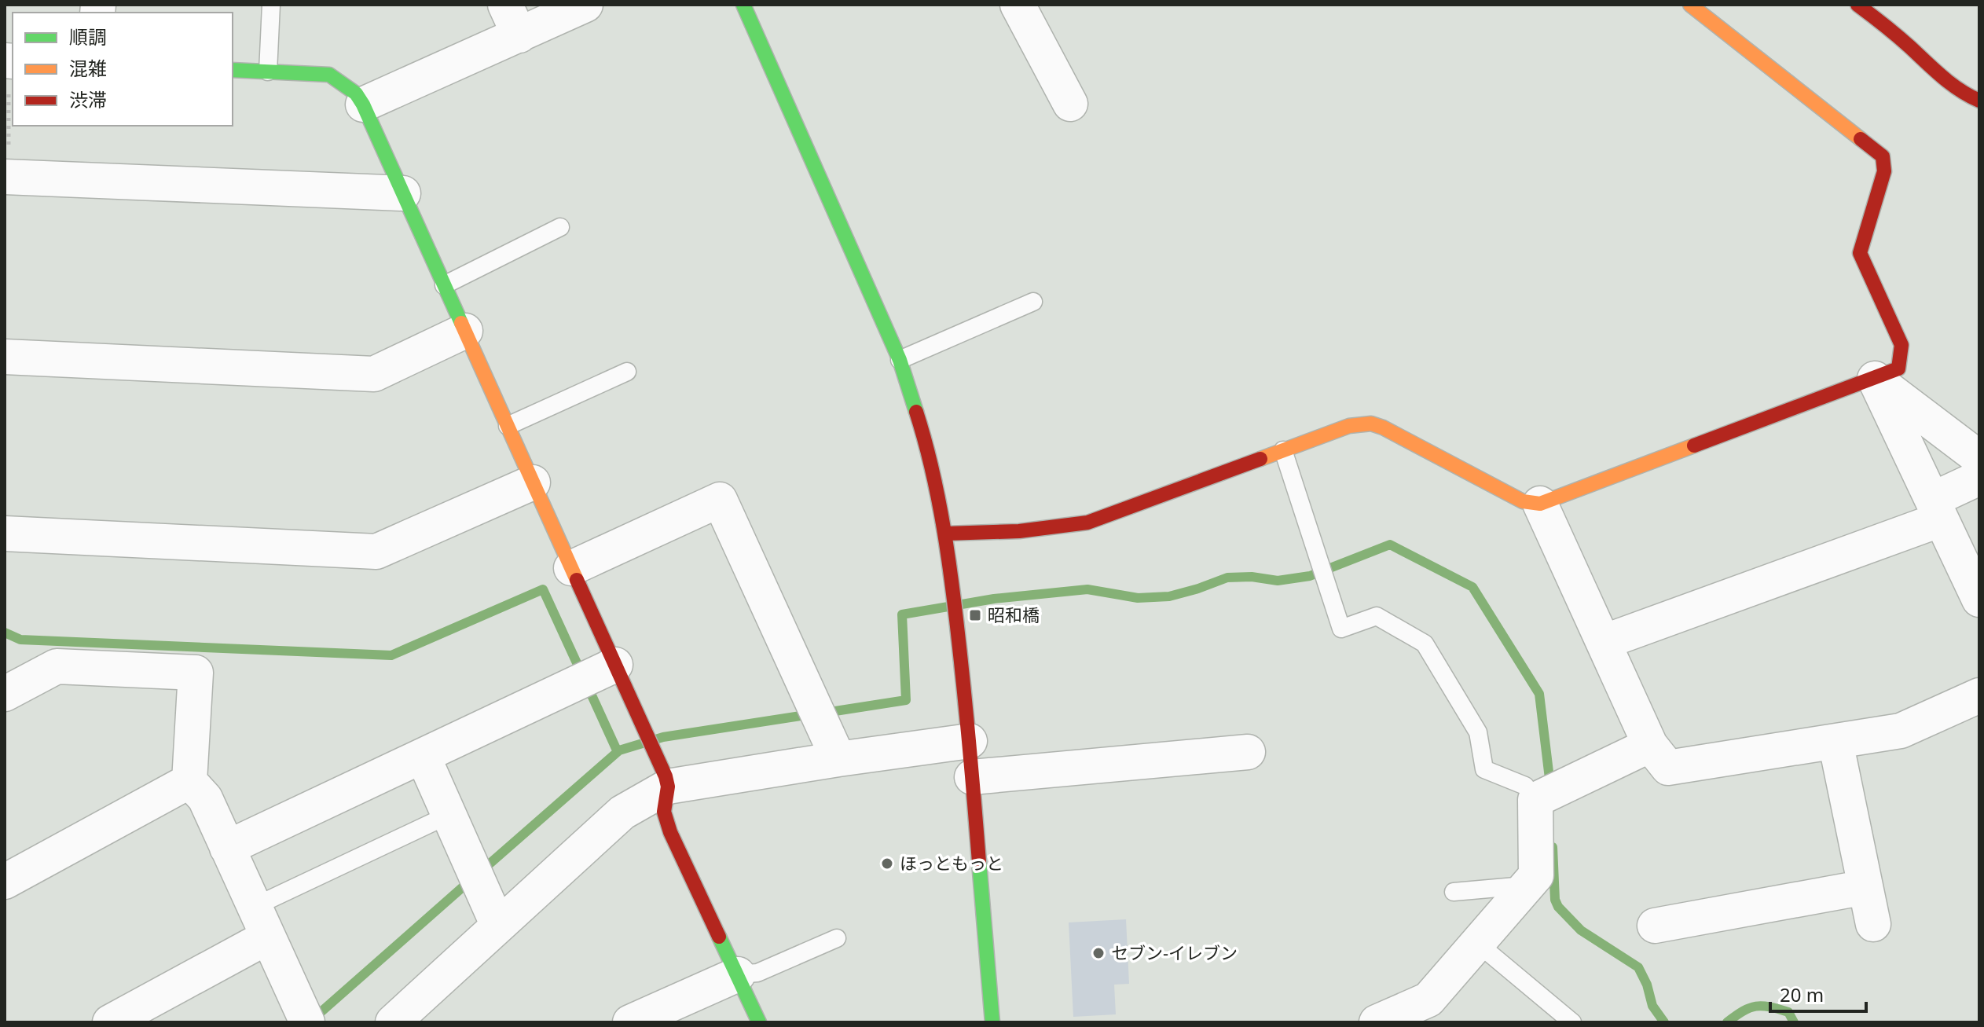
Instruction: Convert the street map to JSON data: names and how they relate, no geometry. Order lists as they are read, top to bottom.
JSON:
{
  "places": {
    "transit": ["昭和橋"],
    "other": ["ほっともっと", "セブン-イレブン"]
  },
  "legend": ["順調", "混雑", "渋滞"],
  "scale_bar": "20 m"
}
